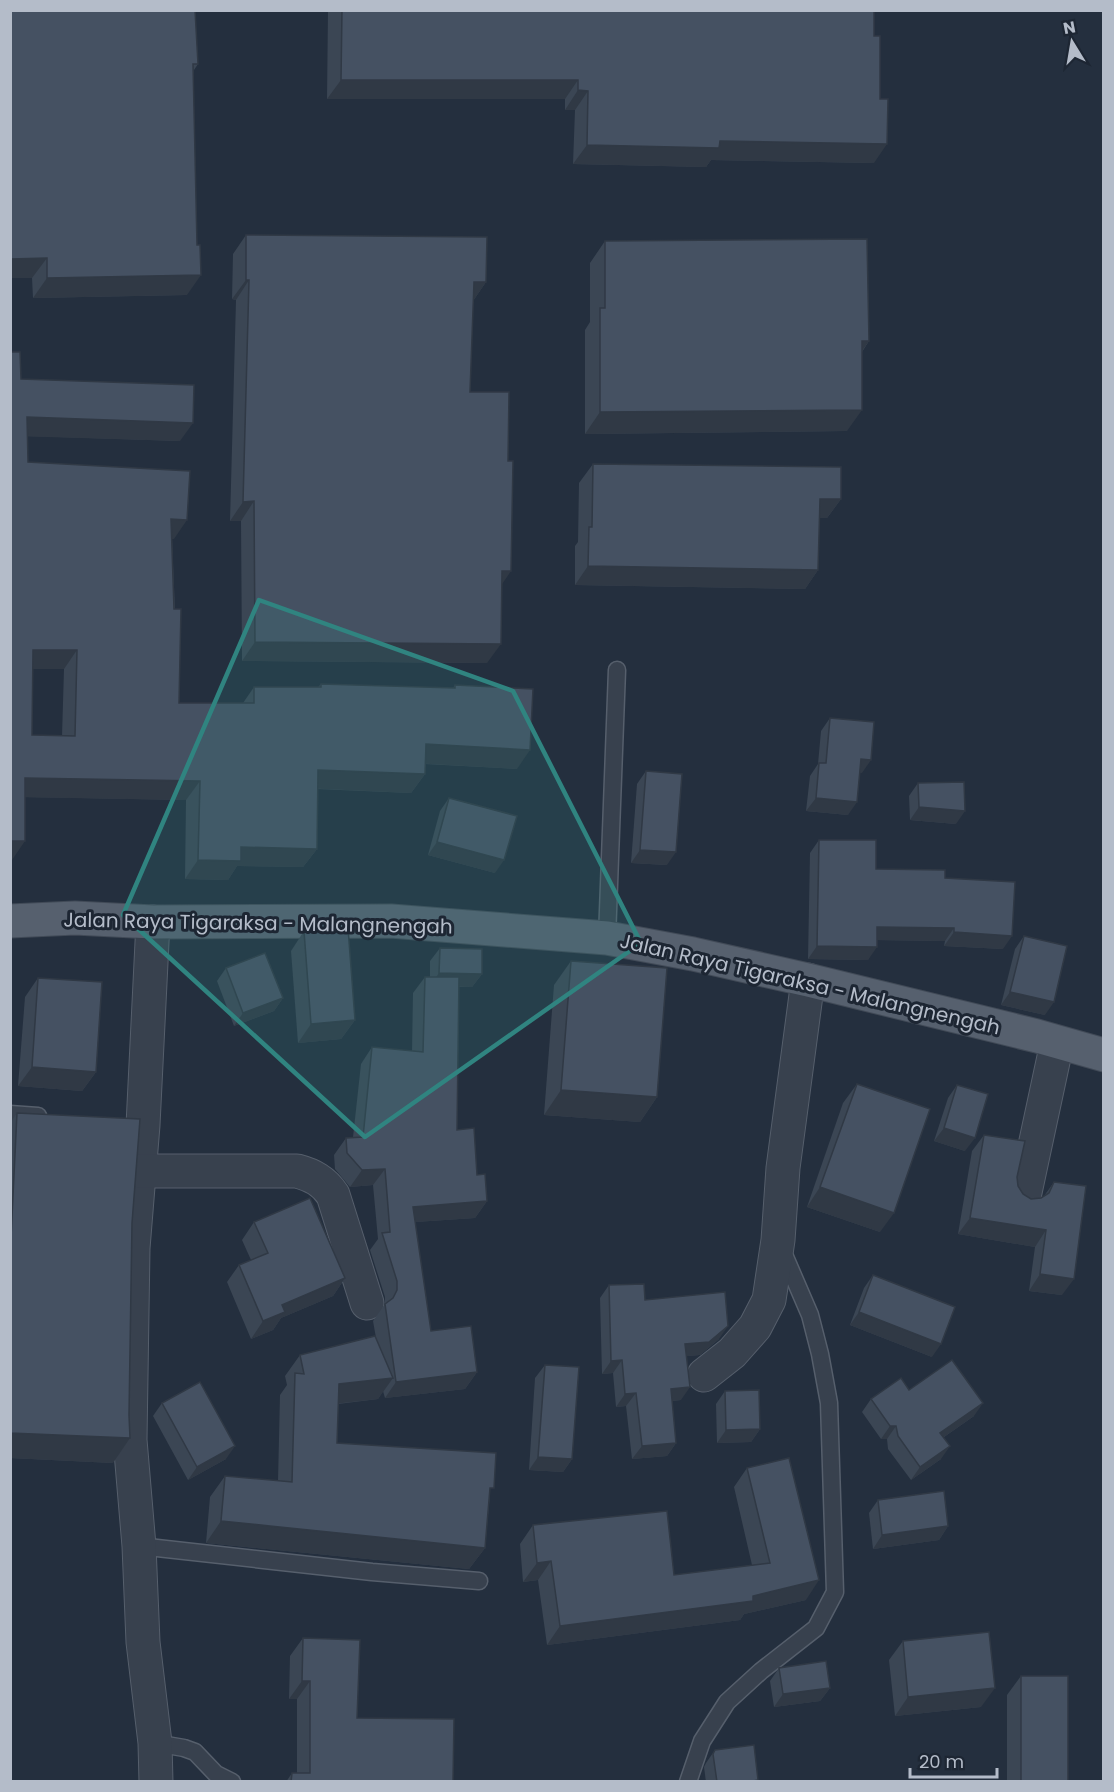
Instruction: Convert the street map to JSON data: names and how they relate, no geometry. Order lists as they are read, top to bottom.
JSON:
{
  "streets": {
    "main road": ["Jalan Raya Tigaraksa - Malangnengah"]
  },
  "scale_bar": "20 m",
  "north": "top"
}
